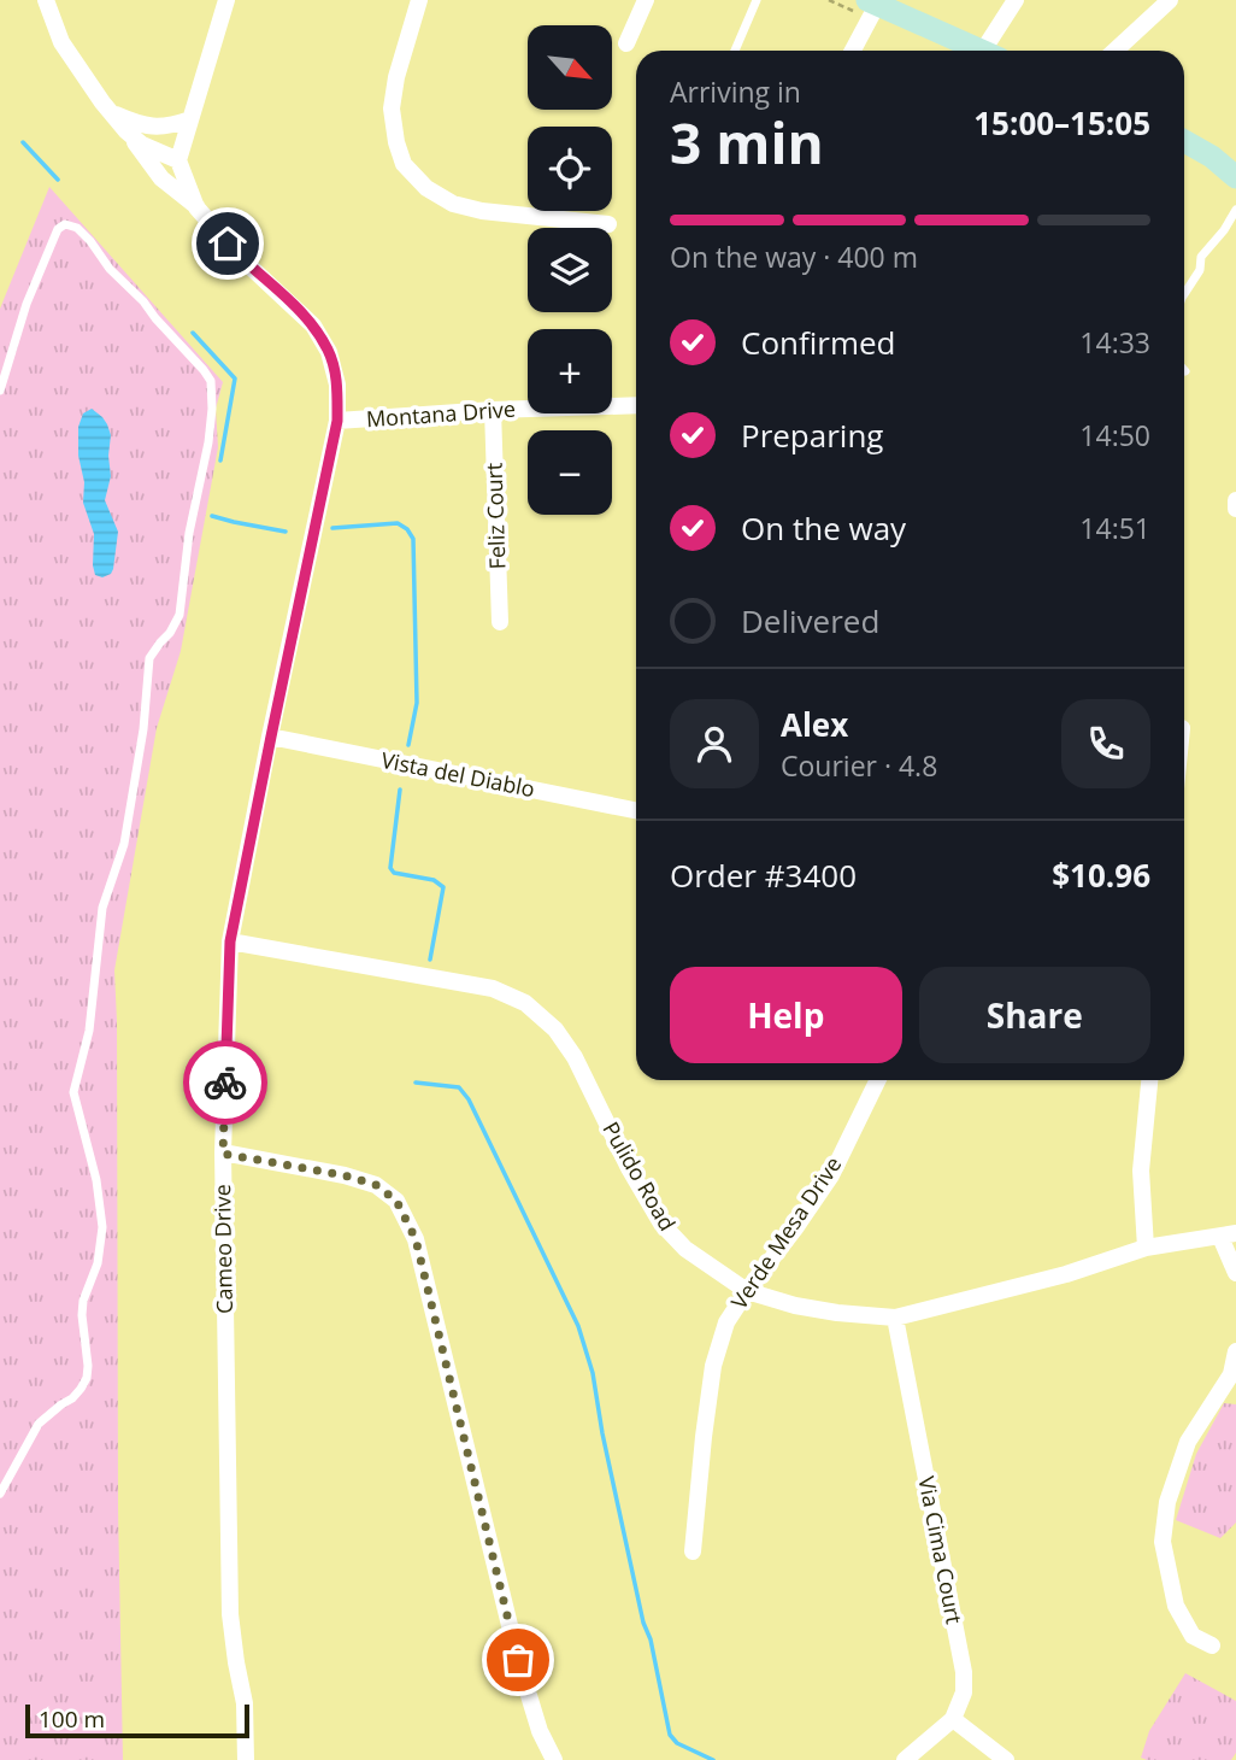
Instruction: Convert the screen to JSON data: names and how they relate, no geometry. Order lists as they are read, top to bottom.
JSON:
{
  "streets": {
    "street": [
      "Montana Drive",
      "Feliz Court",
      "Vista del Diablo",
      "Pulido Road",
      "Verde Mesa Drive",
      "Cameo Drive",
      "Via Cima Court"
    ]
  },
  "crossings": [
    ["Montana Drive", "Feliz Court"],
    ["Montana Drive", "Cameo Drive"],
    ["Vista del Diablo", "Cameo Drive"],
    ["Pulido Road", "Verde Mesa Drive"],
    ["Pulido Road", "Cameo Drive"],
    ["Pulido Road", "Via Cima Court"]
  ],
  "scale_bar": "100 m",
  "north": "bottom right",
  "page": {
    "map_buttons": ["+", "−"],
    "heading": ["3 min", "Arriving in", "15:00–15:05"],
    "panel": [
      "Alex",
      "Courier · 4.8",
      "Order #3400",
      "$10.96"
    ],
    "bar": "On the way · 400 m",
    "list": [
      ["Confirmed", "14:33"],
      ["Preparing", "14:50"],
      ["On the way", "14:51"],
      "Delivered"
    ],
    "buttons": ["Help", "Share"],
    "scale": "100 m"
  }
}
